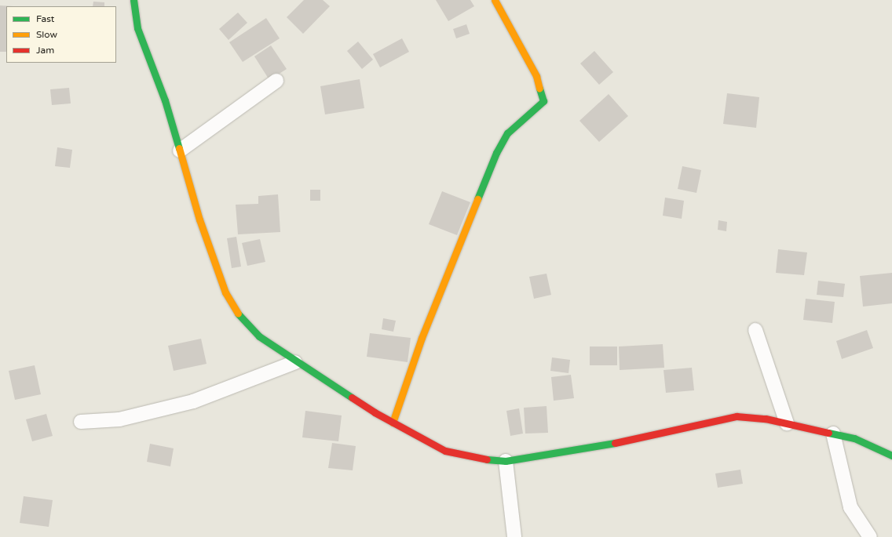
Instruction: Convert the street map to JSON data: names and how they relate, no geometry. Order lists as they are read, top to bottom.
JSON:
{
  "legend": ["Fast", "Slow", "Jam"]
}
